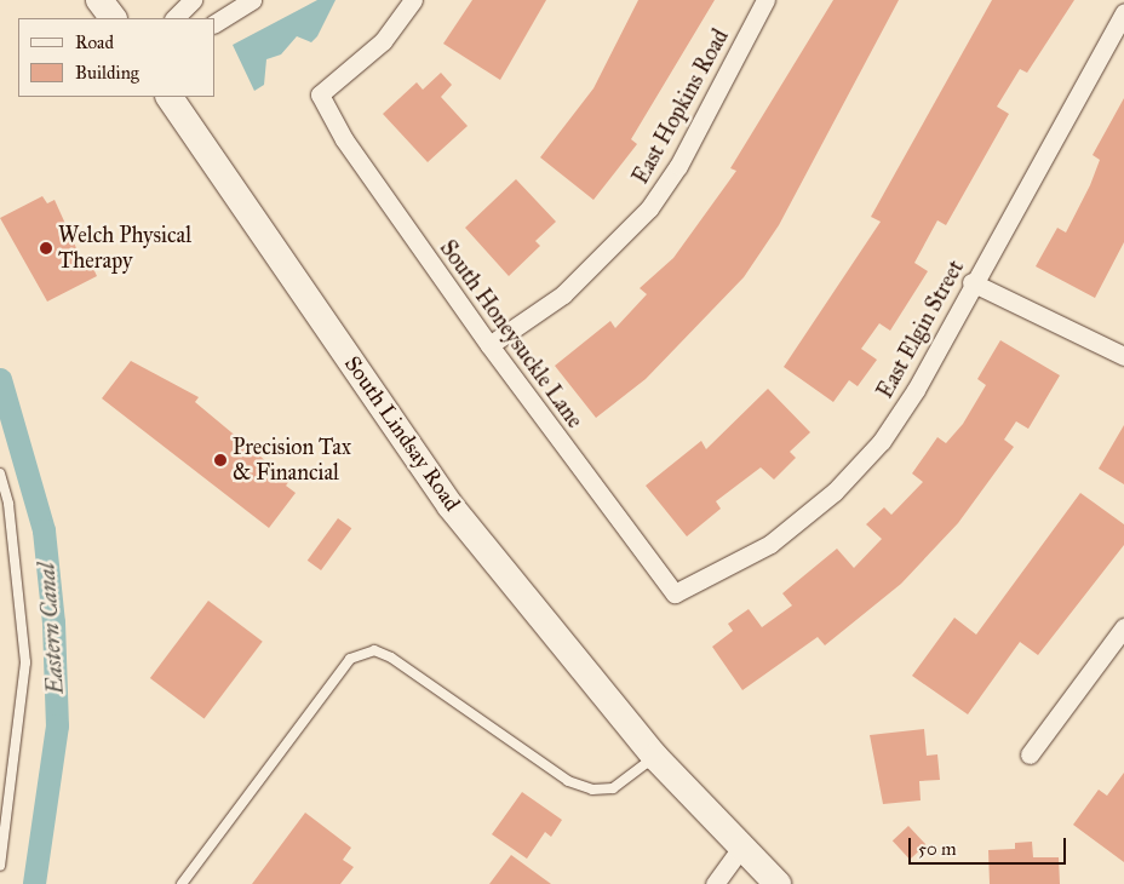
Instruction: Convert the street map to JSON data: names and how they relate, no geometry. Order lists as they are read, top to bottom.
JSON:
{
  "streets": {
    "main road": ["South Lindsay Road"],
    "street": ["East Hopkins Road", "East Elgin Street", "South Honeysuckle Lane"]
  },
  "crossings": [
    ["East Hopkins Road", "South Honeysuckle Lane"],
    ["East Elgin Street", "South Honeysuckle Lane"]
  ],
  "water": ["Eastern Canal"],
  "places": ["Welch Physical Therapy", "Precision Tax & Financial"],
  "legend": ["Road", "Building"],
  "scale_bar": "50 m"
}
